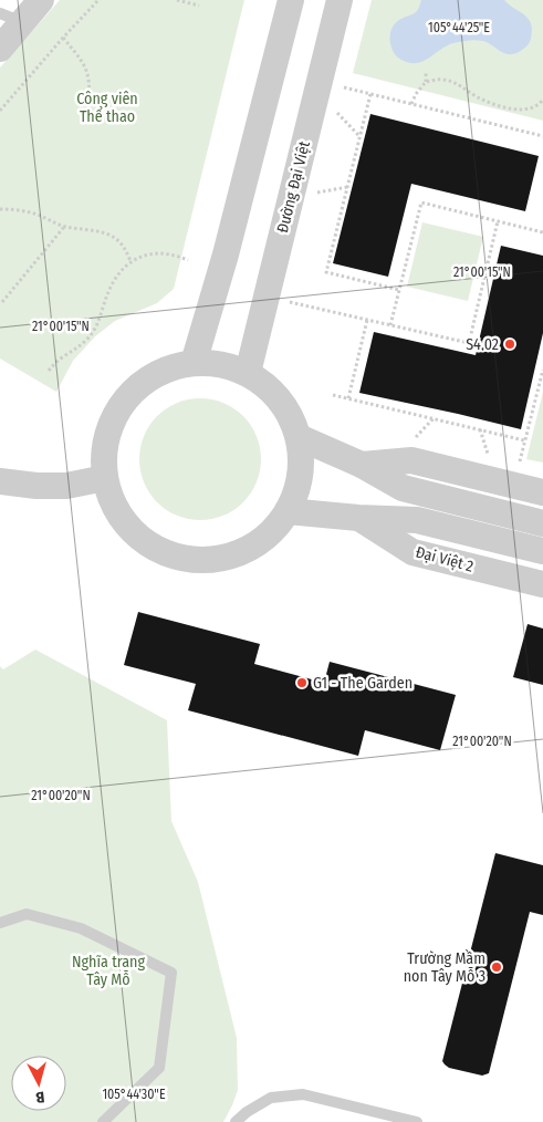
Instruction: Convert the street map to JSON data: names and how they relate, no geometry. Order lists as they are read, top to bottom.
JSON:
{
  "streets": {
    "street": ["Đường Đại Việt", "Đại Việt 2"]
  },
  "crossings": [
    ["Đường Đại Việt", "Đại Việt 2"]
  ],
  "parks": ["Công viên Thể thao", "Nghĩa trang Tây Mỗ"],
  "places": ["S4.02", "G1 - The Garden", "Trường Mầm non Tây Mỗ 3"],
  "north": "bottom",
  "coordinates": [
    "105°44'25\"E",
    "21°00'15\"N",
    "21°00'20\"N",
    "105°44'30\"E"
  ]
}
